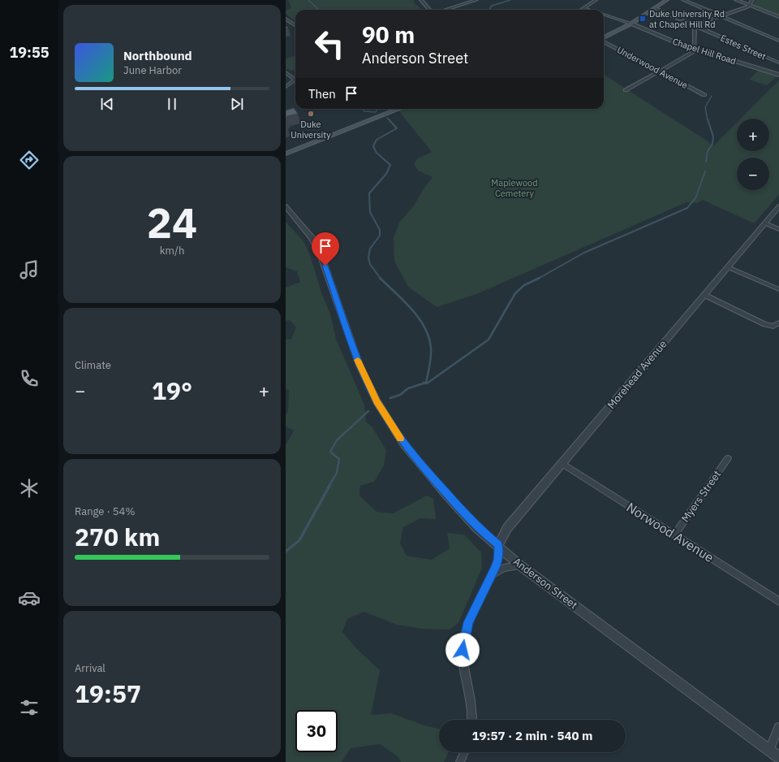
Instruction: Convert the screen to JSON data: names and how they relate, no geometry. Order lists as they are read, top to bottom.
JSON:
{
  "streets": {
    "street": [
      "Estes Street",
      "Chapel Hill Road",
      "Underwood Avenue",
      "Morehead Avenue",
      "Myers Street",
      "Norwood Avenue",
      "Anderson Street"
    ]
  },
  "crossings": [
    ["Morehead Avenue", "Norwood Avenue"],
    ["Morehead Avenue", "Anderson Street"],
    ["Myers Street", "Norwood Avenue"]
  ],
  "parks": ["Maplewood Cemetery"],
  "places": {
    "transit": ["Duke University Rd at Chapel Hill Rd"],
    "other": ["Duke University"]
  },
  "page": {
    "tabs": "19:55",
    "turn": ["90 m", "Anderson Street"],
    "song": ["Northbound", "June Harbor"],
    "then": "Then",
    "map_buttons": ["+", "−"],
    "tile": [
      ["24", "km/h"],
      "Climate",
      ["Range · 54%", "270 km"],
      ["Arrival", "19:57"]
    ],
    "heat": ["−", "19°", "+"],
    "limit": "30",
    "trip": "19:57 · 2 min · 540 m"
  }
}
